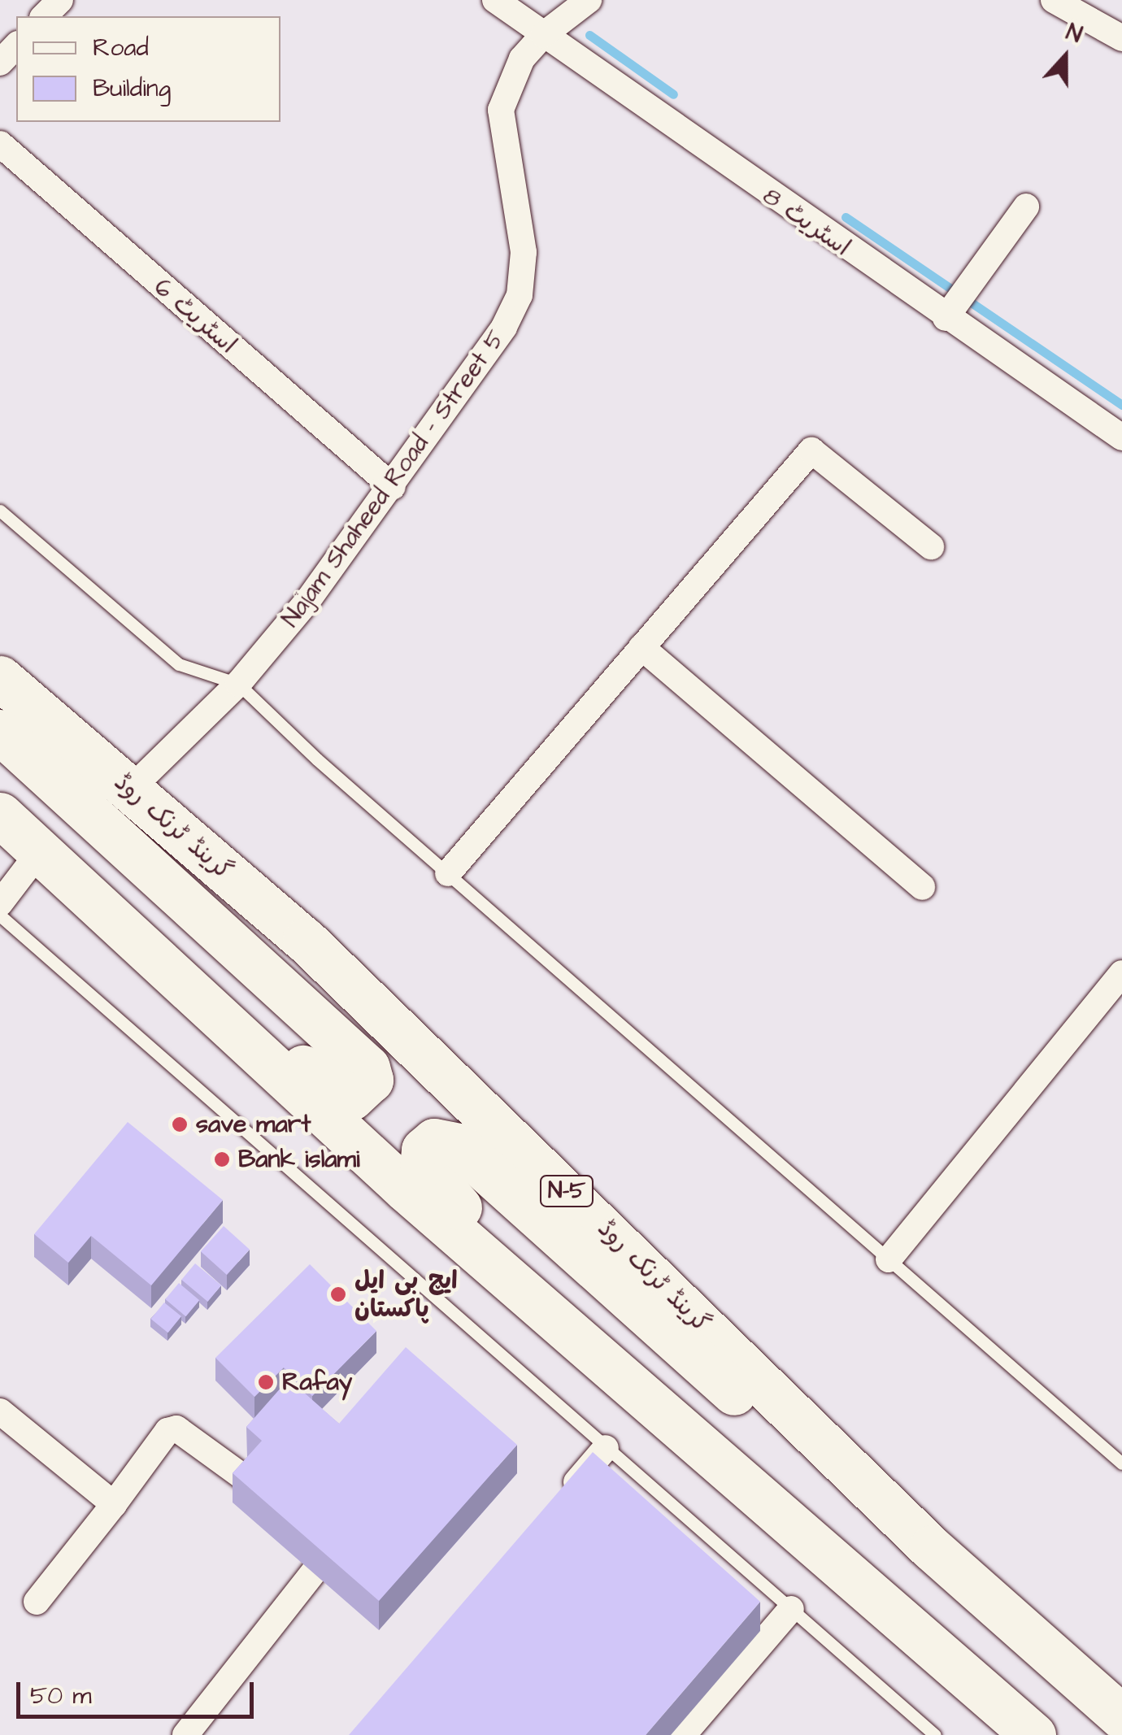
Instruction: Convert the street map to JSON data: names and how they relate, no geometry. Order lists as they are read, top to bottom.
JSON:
{
  "streets": {
    "highway": ["گرینڈ ٹرنک روڈ", "N-5"],
    "street": ["اسٹریٹ 8", "اسٹریٹ 6", "Najam Shaheed Road - Street 5"]
  },
  "crossings": [
    ["اسٹریٹ 8", "Najam Shaheed Road - Street 5"],
    ["اسٹریٹ 6", "Najam Shaheed Road - Street 5"],
    ["Najam Shaheed Road - Street 5", "گرینڈ ٹرنک روڈ"]
  ],
  "places": [
    "save mart",
    "Bank islami",
    "ایچ بی ایل پاکستان",
    "Rafay"
  ],
  "legend": ["Road", "Building"],
  "scale_bar": "50 m",
  "north": "top"
}
